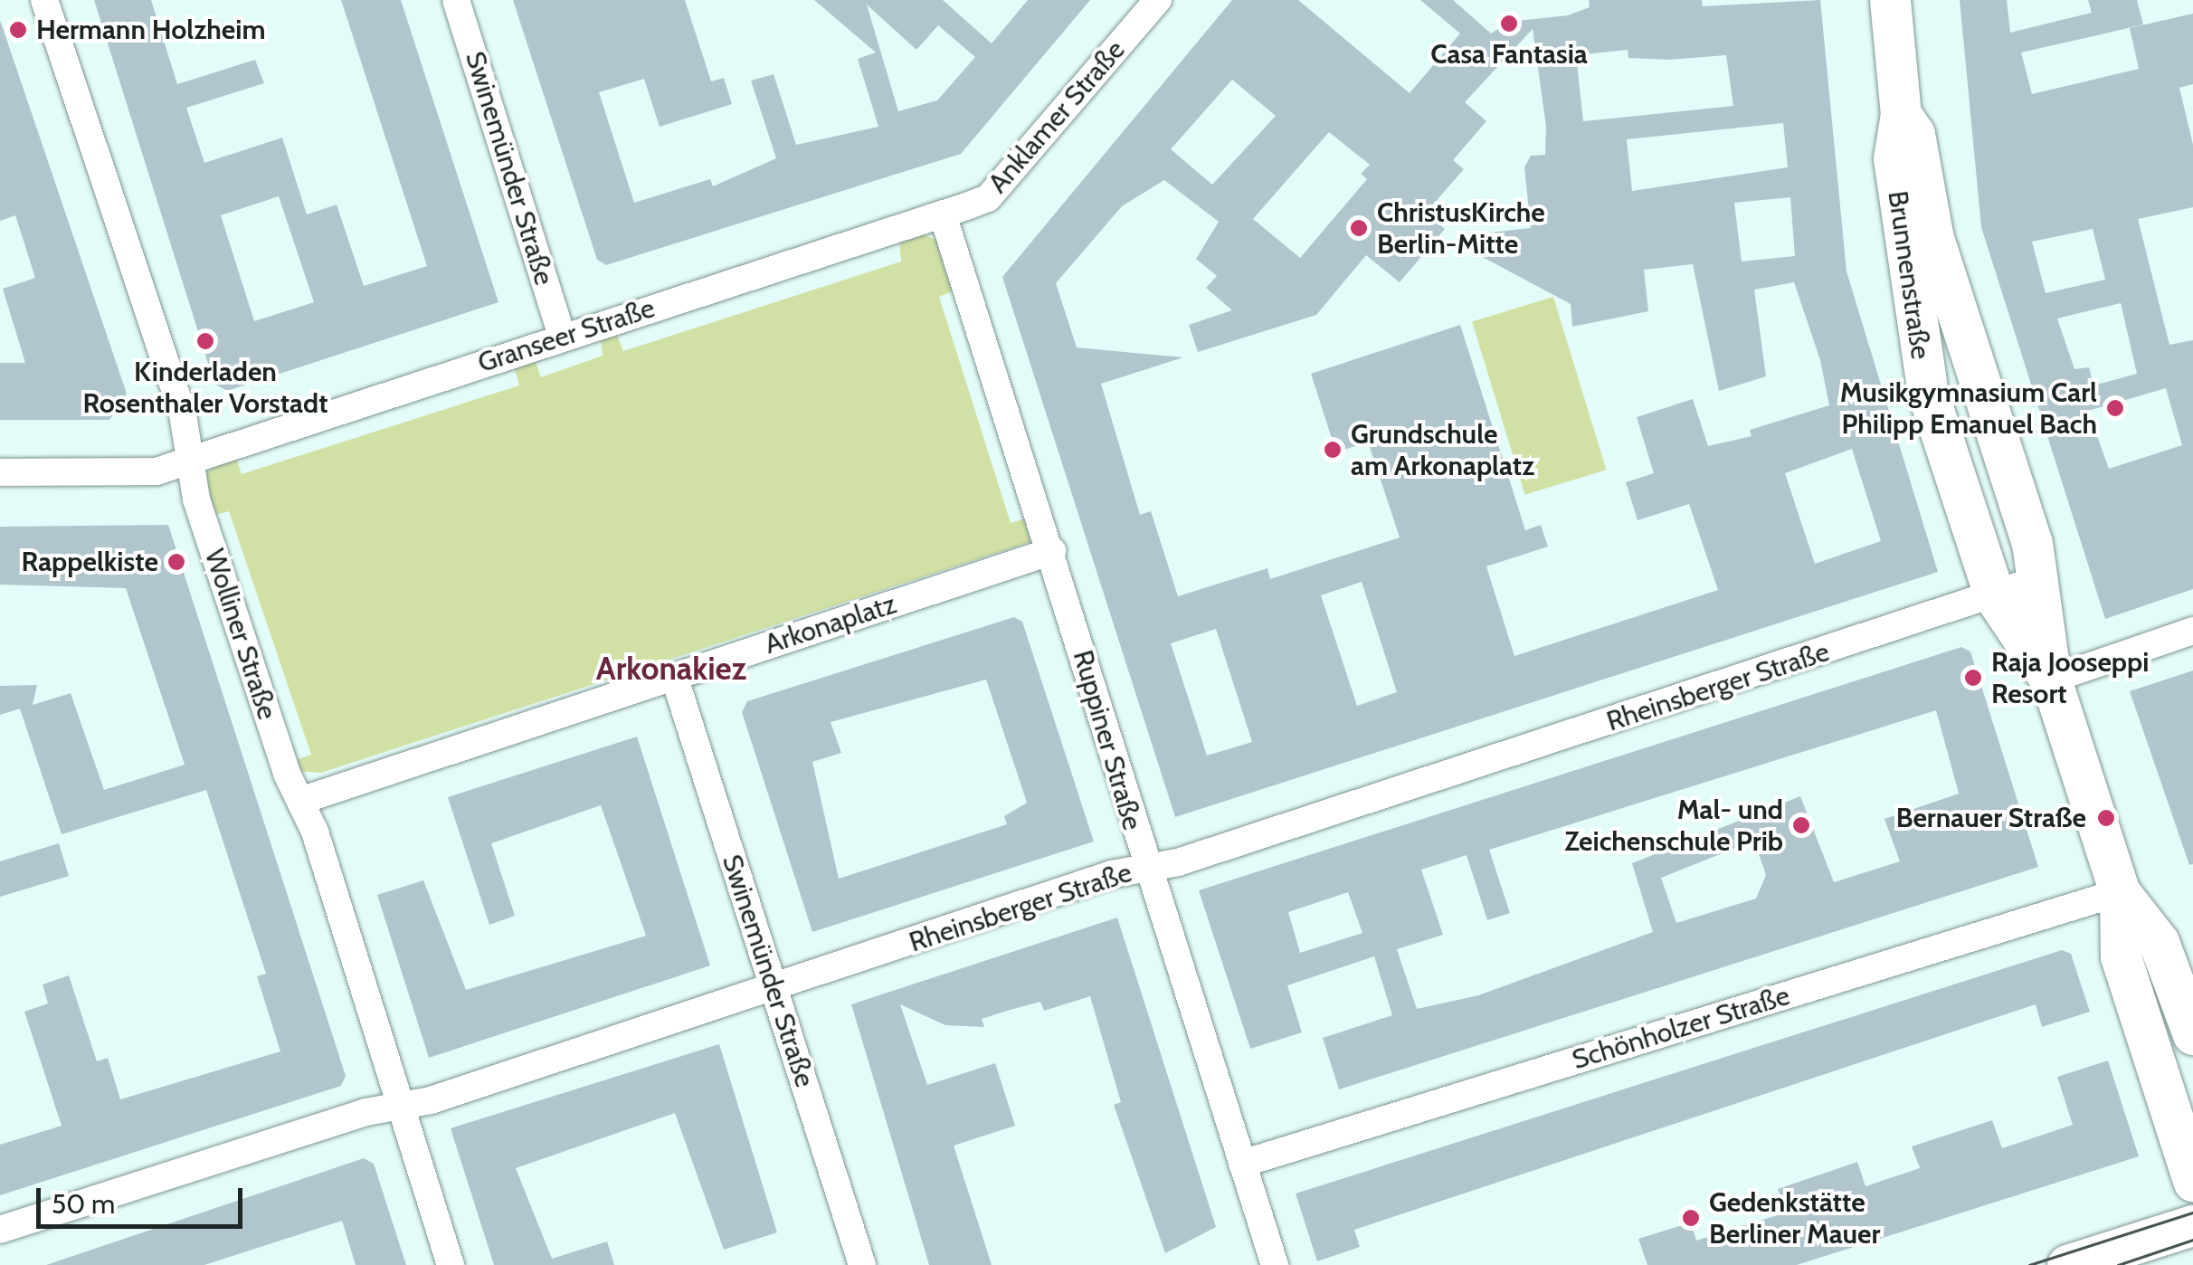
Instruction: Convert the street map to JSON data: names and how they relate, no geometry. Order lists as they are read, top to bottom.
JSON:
{
  "streets": {
    "main road": ["Brunnenstraße"],
    "street": [
      "Anklamer Straße",
      "Swinemünder Straße",
      "Granseer Straße",
      "Arkonaplatz",
      "Wolliner Straße",
      "Rheinsberger Straße",
      "Ruppiner Straße",
      "Schönholzer Straße"
    ]
  },
  "crossings": [
    ["Anklamer Straße", "Granseer Straße"],
    ["Anklamer Straße", "Ruppiner Straße"],
    ["Swinemünder Straße", "Granseer Straße"],
    ["Swinemünder Straße", "Arkonaplatz"],
    ["Swinemünder Straße", "Rheinsberger Straße"],
    ["Brunnenstraße", "Rheinsberger Straße"],
    ["Brunnenstraße", "Schönholzer Straße"],
    ["Granseer Straße", "Wolliner Straße"],
    ["Granseer Straße", "Ruppiner Straße"],
    ["Arkonaplatz", "Wolliner Straße"],
    ["Arkonaplatz", "Ruppiner Straße"],
    ["Wolliner Straße", "Rheinsberger Straße"],
    ["Rheinsberger Straße", "Ruppiner Straße"],
    ["Ruppiner Straße", "Schönholzer Straße"]
  ],
  "districts": ["Arkonakiez"],
  "places": [
    "Casa Fantasia",
    "Hermann Holzheim",
    "ChristusKirche Berlin-Mitte",
    "Kinderladen Rosenthaler Vorstadt",
    "Musikgymnasium Carl Philipp Emanuel Bach",
    "Grundschule am Arkonaplatz",
    "Rappelkiste",
    "Raja Jooseppi Resort",
    "Bernauer Straße",
    "Mal- und Zeichenschule Prib",
    "Gedenkstätte Berliner Mauer"
  ],
  "scale_bar": "50 m"
}
